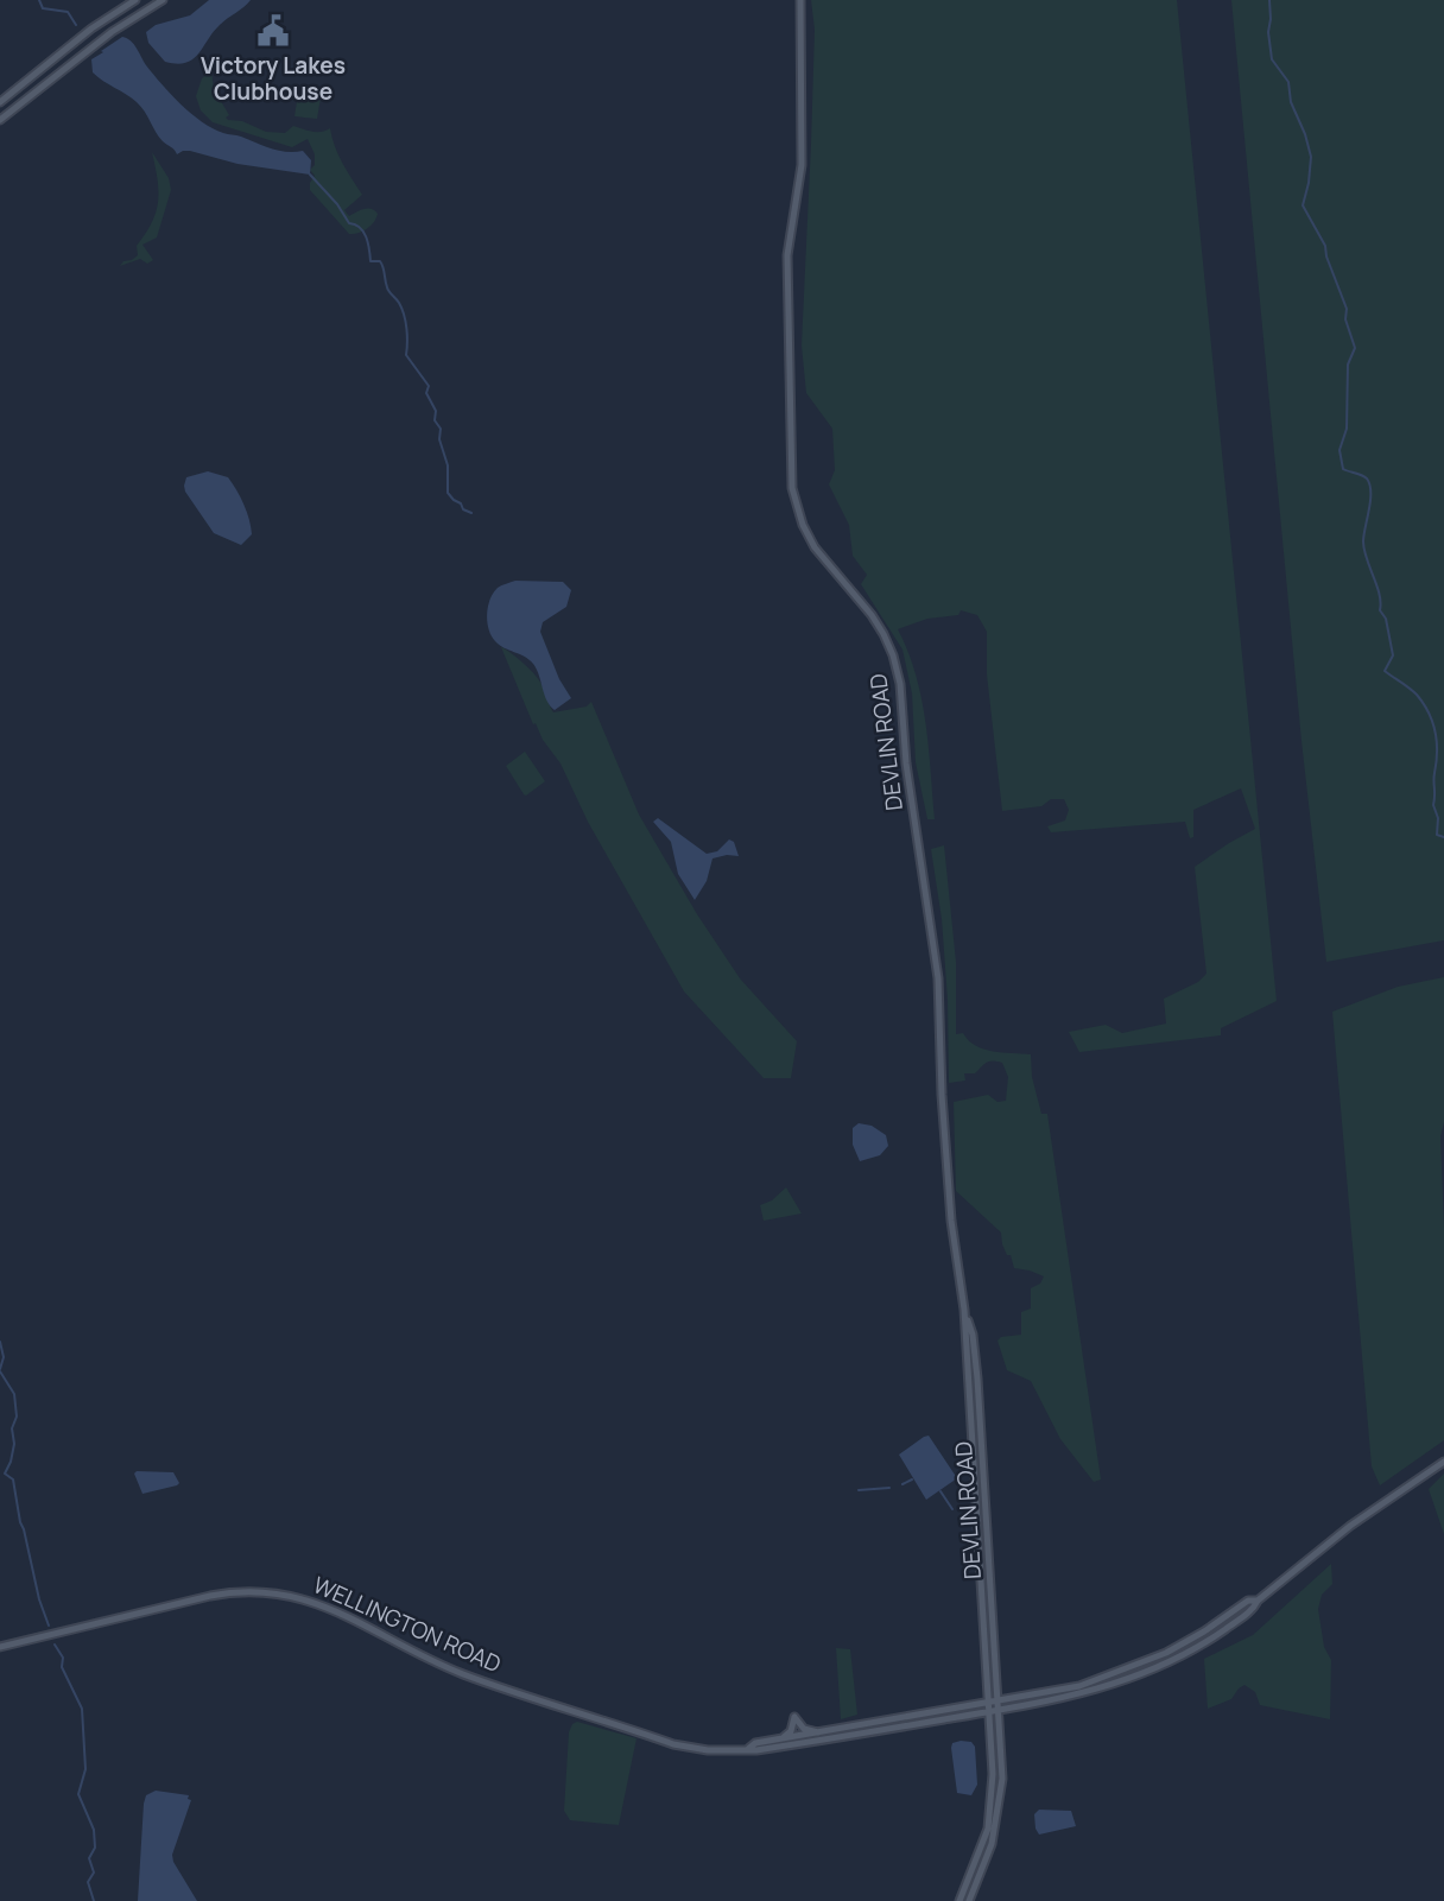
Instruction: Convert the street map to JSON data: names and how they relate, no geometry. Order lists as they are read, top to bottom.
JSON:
{
  "streets": {
    "main road": ["DEVLIN ROAD", "WELLINGTON ROAD"]
  },
  "crossings": [
    ["DEVLIN ROAD", "WELLINGTON ROAD"]
  ],
  "places": {
    "public building": ["Victory Lakes Clubhouse"]
  }
}
